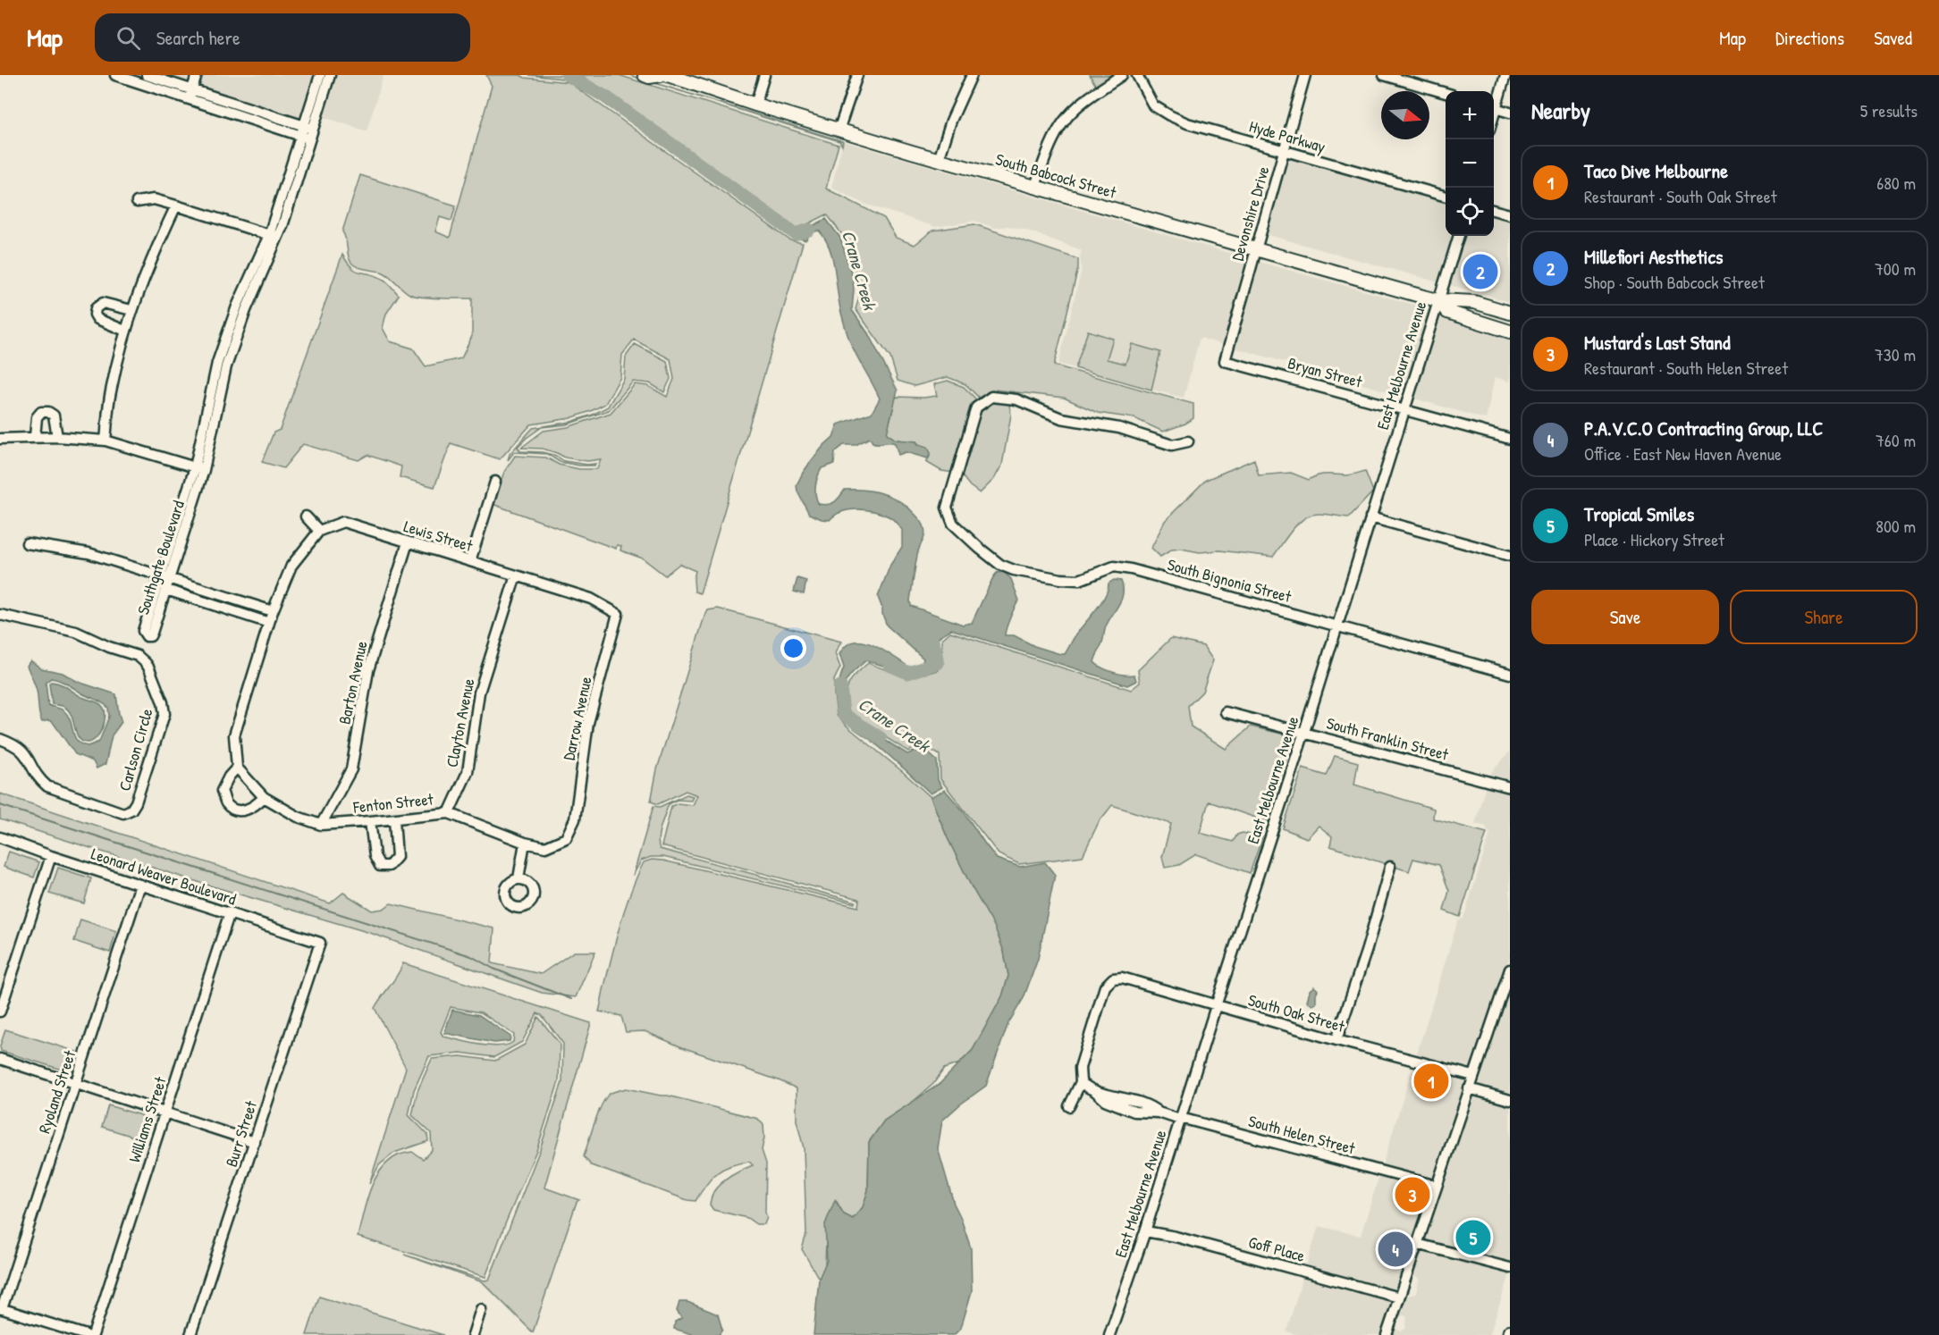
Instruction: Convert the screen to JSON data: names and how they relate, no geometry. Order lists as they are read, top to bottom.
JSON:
{
  "streets": {
    "main road": ["South Babcock Street"],
    "street": [
      "Hyde Parkway",
      "Devonshire Drive",
      "East Melbourne Avenue",
      "Bryan Street",
      "Lewis Street",
      "Southgate Boulevard",
      "South Bignonia Street",
      "Barton Avenue",
      "Darrow Avenue",
      "Clayton Avenue",
      "South Franklin Street",
      "Carlson Circle",
      "Fenton Street",
      "Leonard Weaver Boulevard",
      "South Oak Street",
      "Ryoland Street",
      "Williams Street",
      "Burr Street",
      "South Helen Street",
      "Goff Place"
    ]
  },
  "crossings": [
    ["Hyde Parkway", "Devonshire Drive"],
    ["South Babcock Street", "Devonshire Drive"],
    ["South Babcock Street", "East Melbourne Avenue"],
    ["Devonshire Drive", "Bryan Street"],
    ["East Melbourne Avenue", "Bryan Street"],
    ["East Melbourne Avenue", "South Bignonia Street"],
    ["East Melbourne Avenue", "South Franklin Street"],
    ["East Melbourne Avenue", "South Oak Street"],
    ["East Melbourne Avenue", "South Helen Street"],
    ["East Melbourne Avenue", "Goff Place"],
    ["Lewis Street", "Barton Avenue"],
    ["Lewis Street", "Darrow Avenue"],
    ["Lewis Street", "Clayton Avenue"],
    ["Barton Avenue", "Fenton Street"],
    ["Darrow Avenue", "Fenton Street"],
    ["Clayton Avenue", "Fenton Street"],
    ["Leonard Weaver Boulevard", "Ryoland Street"],
    ["Leonard Weaver Boulevard", "Williams Street"],
    ["Leonard Weaver Boulevard", "Burr Street"],
    ["South Oak Street", "South Helen Street"]
  ],
  "water": ["Crane Creek"],
  "north": "right",
  "page": {
    "header": "Map",
    "search": "Search here",
    "nav": ["Map", "Directions", "Saved"],
    "heading": ["Nearby", "5 results"],
    "map_buttons": ["+", "−"],
    "list": [
      {
        "mark": "1",
        "name": "Taco Dive Melbourne",
        "note": "Restaurant · South Oak Street",
        "value": "680 m"
      },
      {
        "mark": "2",
        "name": "Millefiori Aesthetics",
        "note": "Shop · South Babcock Street",
        "value": "700 m"
      },
      {
        "mark": "3",
        "name": "Mustard's Last Stand",
        "note": "Restaurant · South Helen Street",
        "value": "730 m"
      },
      {
        "mark": "4",
        "name": "P.A.V.C.O Contracting Group, LLC",
        "note": "Office · East New Haven Avenue",
        "value": "760 m"
      },
      {
        "mark": "5",
        "name": "Tropical Smiles",
        "note": "Place · Hickory Street",
        "value": "800 m"
      }
    ],
    "pins": [
      "2",
      "1",
      "3",
      "5",
      "4"
    ],
    "buttons": ["Save", "Share"]
  }
}
